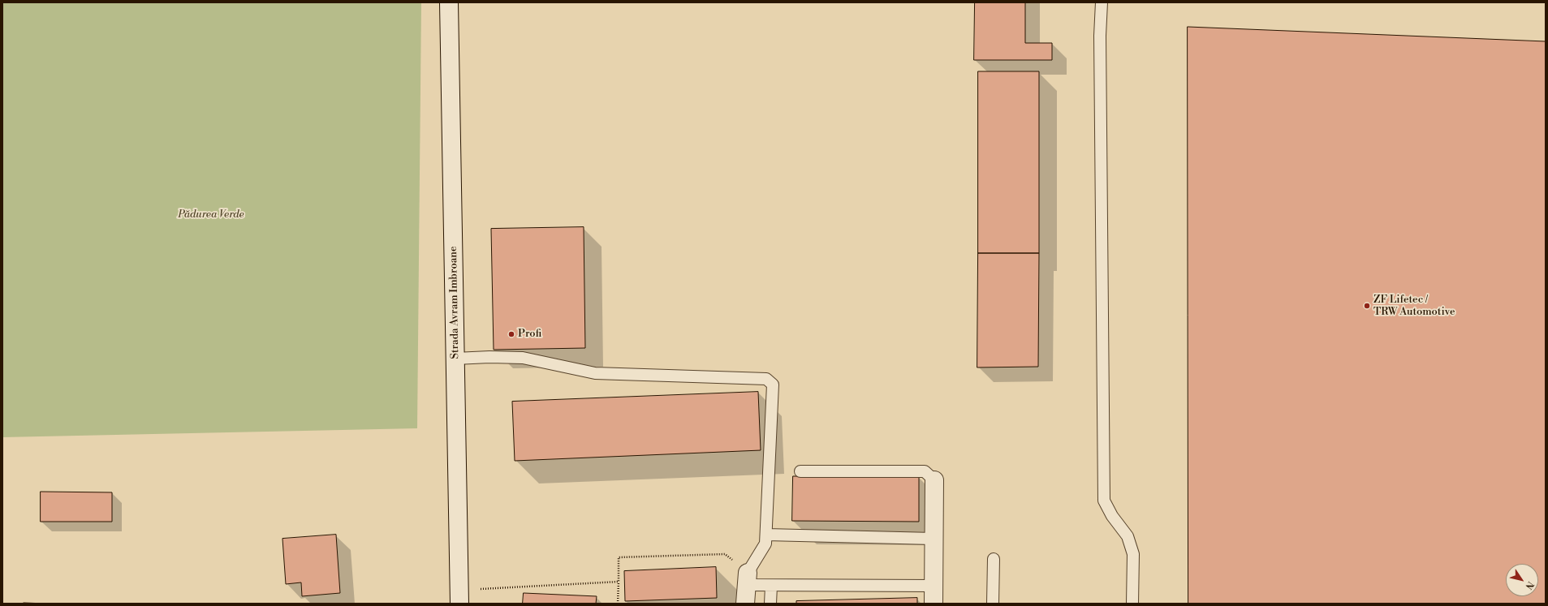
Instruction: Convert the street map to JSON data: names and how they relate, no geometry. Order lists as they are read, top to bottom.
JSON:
{
  "streets": {
    "main road": ["Strada Avram Imbroane"]
  },
  "parks": ["Pădurea Verde"],
  "places": ["ZF Lifetec / TRW Automotive", "Profi"],
  "north": "bottom right"
}
